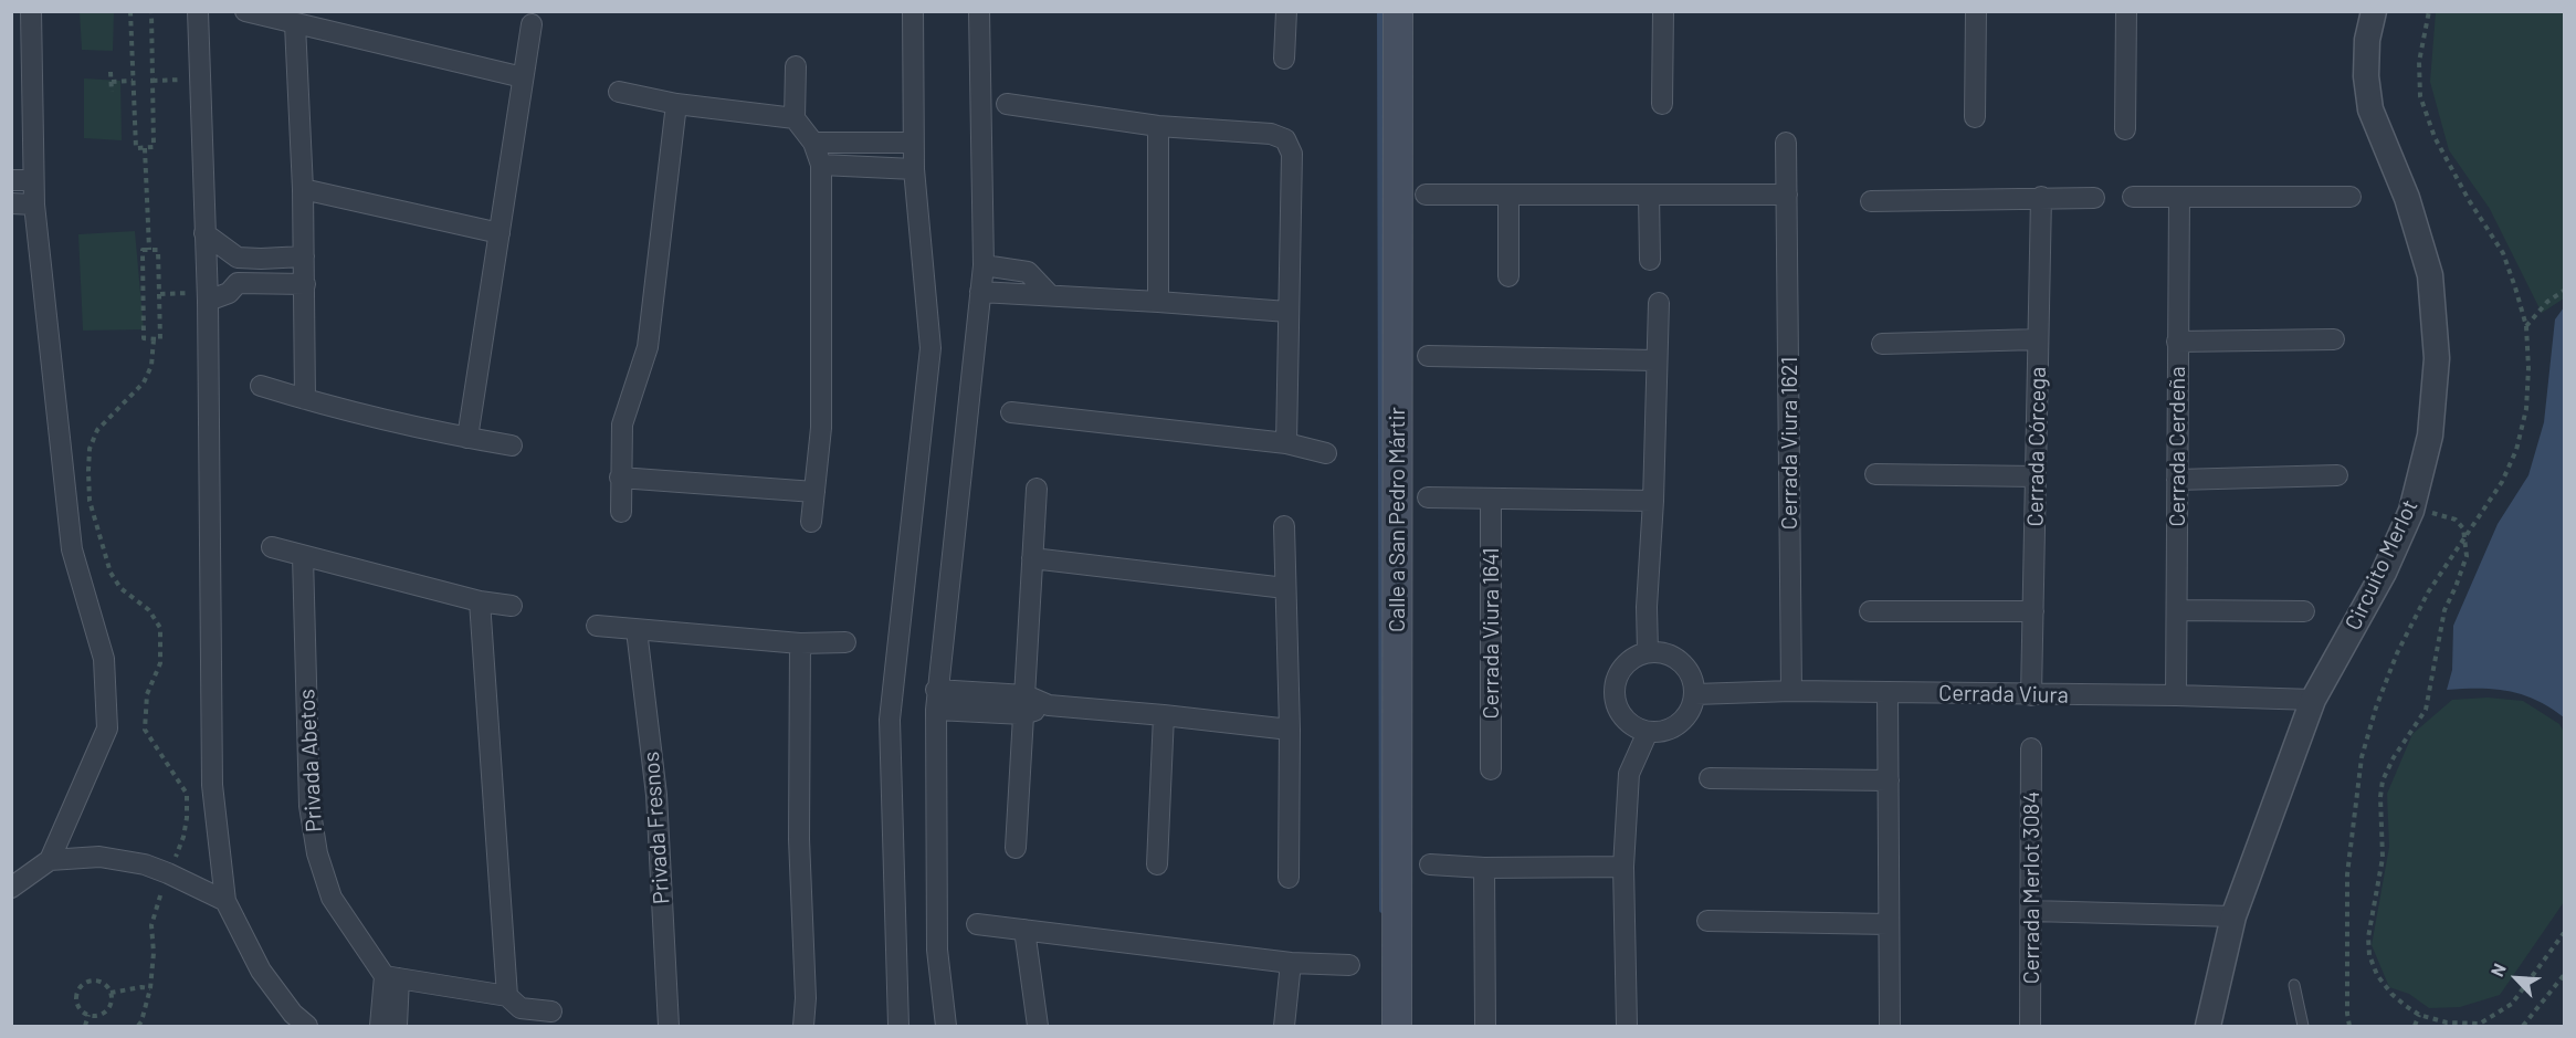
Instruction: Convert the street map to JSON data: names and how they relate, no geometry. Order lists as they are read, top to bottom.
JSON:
{
  "streets": {
    "main road": ["Calle a San Pedro Mártir"],
    "street": [
      "Cerrada Viura 1621",
      "Cerrada Córcega",
      "Cerrada Cerdeña",
      "Circuito Merlot",
      "Cerrada Viura 1641",
      "Cerrada Viura",
      "Privada Abetos",
      "Privada Fresnos",
      "Cerrada Merlot 3084"
    ]
  },
  "crossings": [
    ["Cerrada Viura 1621", "Cerrada Viura"],
    ["Cerrada Córcega", "Cerrada Viura"],
    ["Cerrada Cerdeña", "Cerrada Viura"],
    ["Circuito Merlot", "Cerrada Viura"]
  ],
  "north": "top left"
}
